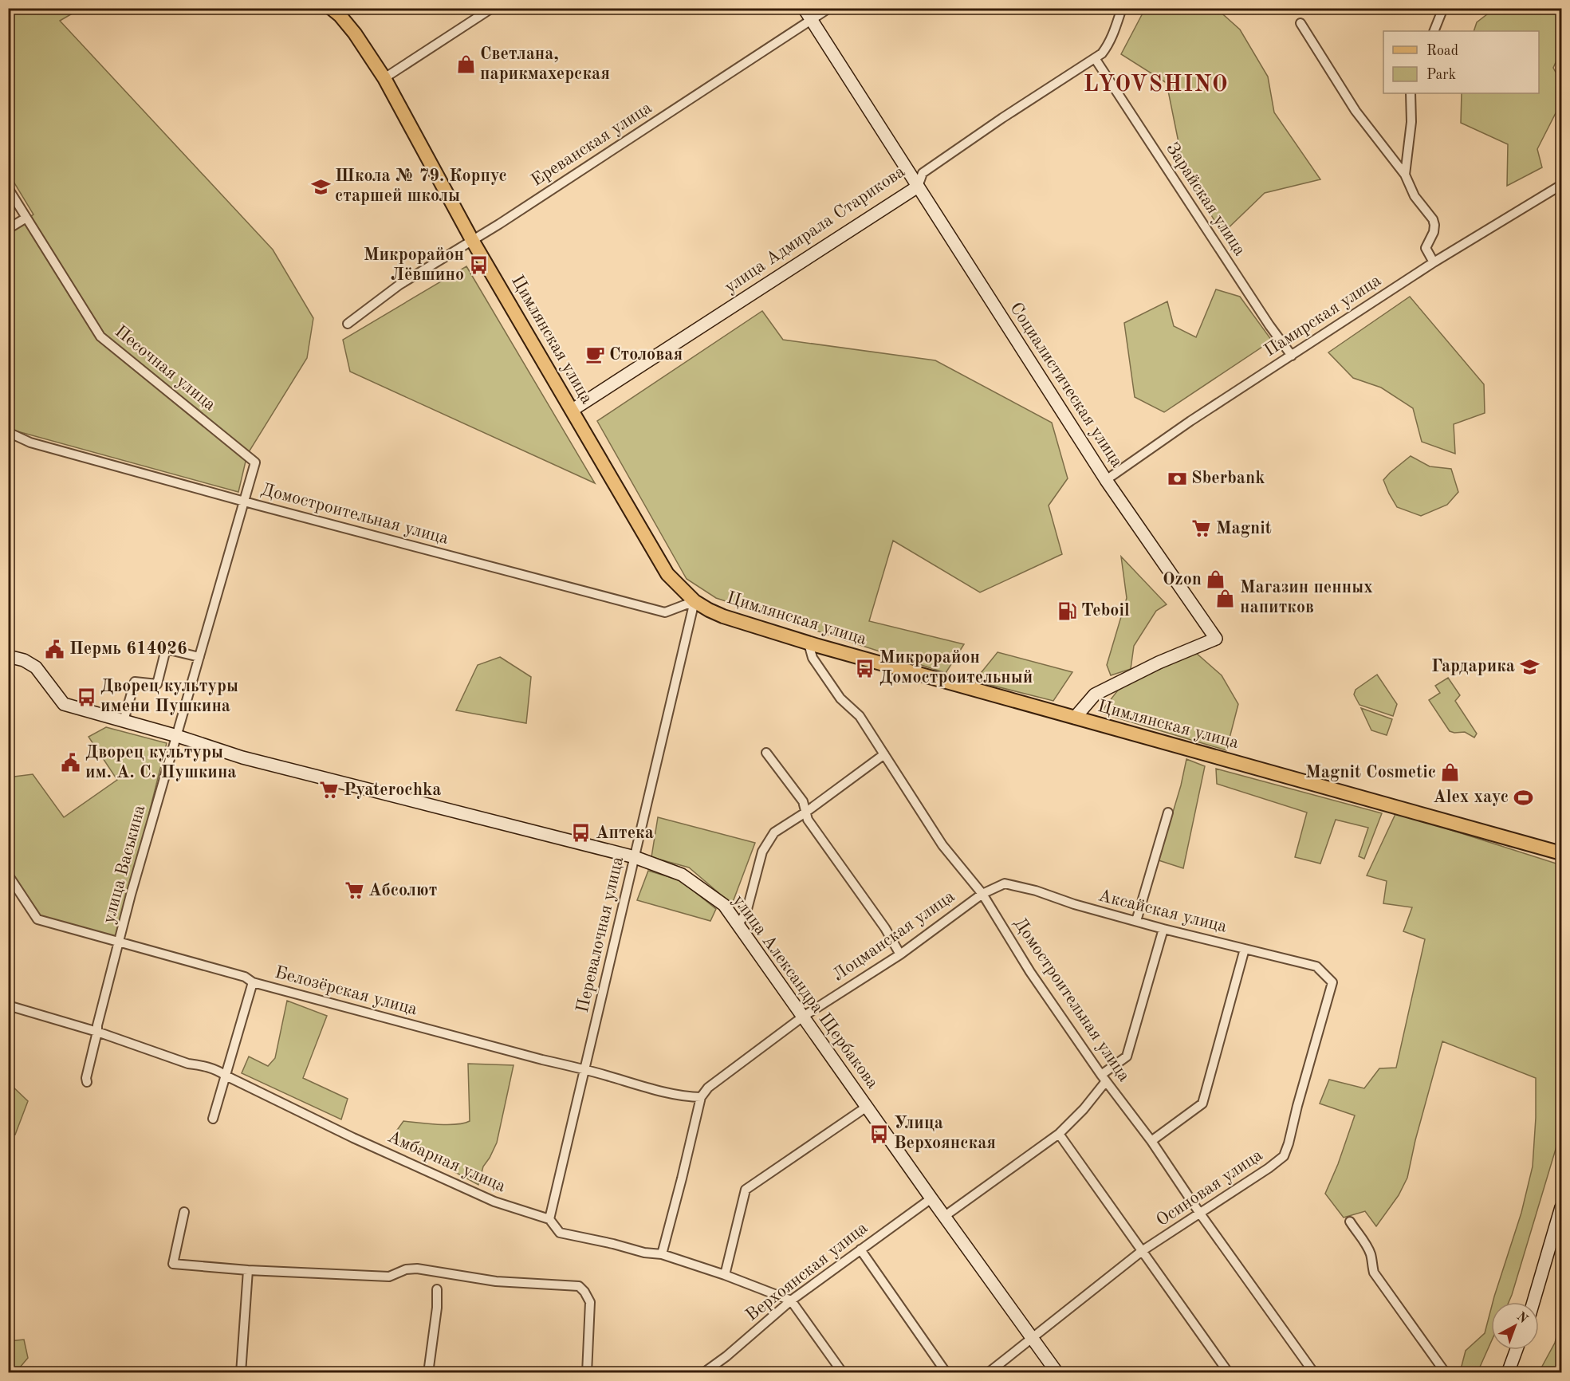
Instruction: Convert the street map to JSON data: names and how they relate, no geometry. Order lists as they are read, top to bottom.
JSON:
{
  "streets": {
    "main road": ["Цимлянская улица"],
    "street": [
      "Ереванская улица",
      "Зарайская улица",
      "улица Адмирала Старикова",
      "Памирская улица",
      "Песочная улица",
      "Социалистическая улица",
      "Домостроительная улица",
      "улица Васькина",
      "Аксайская улица",
      "Перевалочная улица",
      "Лоцманская улица",
      "Белозёрская улица",
      "улица Александра Щербакова",
      "Амбарная улица",
      "Осиновая улица",
      "Верхоянская улица"
    ]
  },
  "crossings": [
    ["Ереванская улица", "Цимлянская улица"],
    ["Ереванская улица", "Социалистическая улица"],
    ["Зарайская улица", "улица Адмирала Старикова"],
    ["Зарайская улица", "Памирская улица"],
    ["улица Адмирала Старикова", "Цимлянская улица"],
    ["улица Адмирала Старикова", "Социалистическая улица"],
    ["Памирская улица", "Социалистическая улица"],
    ["Цимлянская улица", "Социалистическая улица"],
    ["Цимлянская улица", "Домостроительная улица"],
    ["Цимлянская улица", "Перевалочная улица"],
    ["Песочная улица", "улица Васькина"],
    ["Домостроительная улица", "улица Васькина"],
    ["Домостроительная улица", "Аксайская улица"],
    ["Домостроительная улица", "Перевалочная улица"],
    ["Домостроительная улица", "Лоцманская улица"],
    ["Домостроительная улица", "Осиновая улица"],
    ["улица Васькина", "Белозёрская улица"],
    ["улица Васькина", "улица Александра Щербакова"],
    ["улица Васькина", "Амбарная улица"],
    ["Аксайская улица", "Лоцманская улица"],
    ["Аксайская улица", "Осиновая улица"],
    ["Перевалочная улица", "Белозёрская улица"],
    ["Перевалочная улица", "улица Александра Щербакова"],
    ["Перевалочная улица", "Амбарная улица"],
    ["Лоцманская улица", "Белозёрская улица"],
    ["Лоцманская улица", "улица Александра Щербакова"],
    ["улица Александра Щербакова", "Осиновая улица"],
    ["улица Александра Щербакова", "Верхоянская улица"],
    ["Амбарная улица", "Верхоянская улица"]
  ],
  "districts": ["LYOVSHINO"],
  "places": {
    "shop": [
      "Светлана, парикмахерская",
      "Ozon",
      "Магазин пенных напитков",
      "Magnit Cosmetic"
    ],
    "school or university": ["Школа № 79. Корпус старшей школы", "Гардарика"],
    "bus stop": [
      "Микрорайон Лёвшино",
      "Микрорайон Домостроительный",
      "Дворец культуры имени Пушкина",
      "Аптека",
      "Улица Верхоянская"
    ],
    "cafe": ["Столовая"],
    "bank": ["Sberbank"],
    "supermarket": ["Magnit", "Pyaterochka", "Абсолют"],
    "fuel station": ["Teboil"],
    "public building": ["Пермь 614026", "Дворец культуры им. А. С. Пушкина"],
    "sports": ["Alex хаус"]
  },
  "legend": ["Road", "Park"],
  "north": "top right"
}
